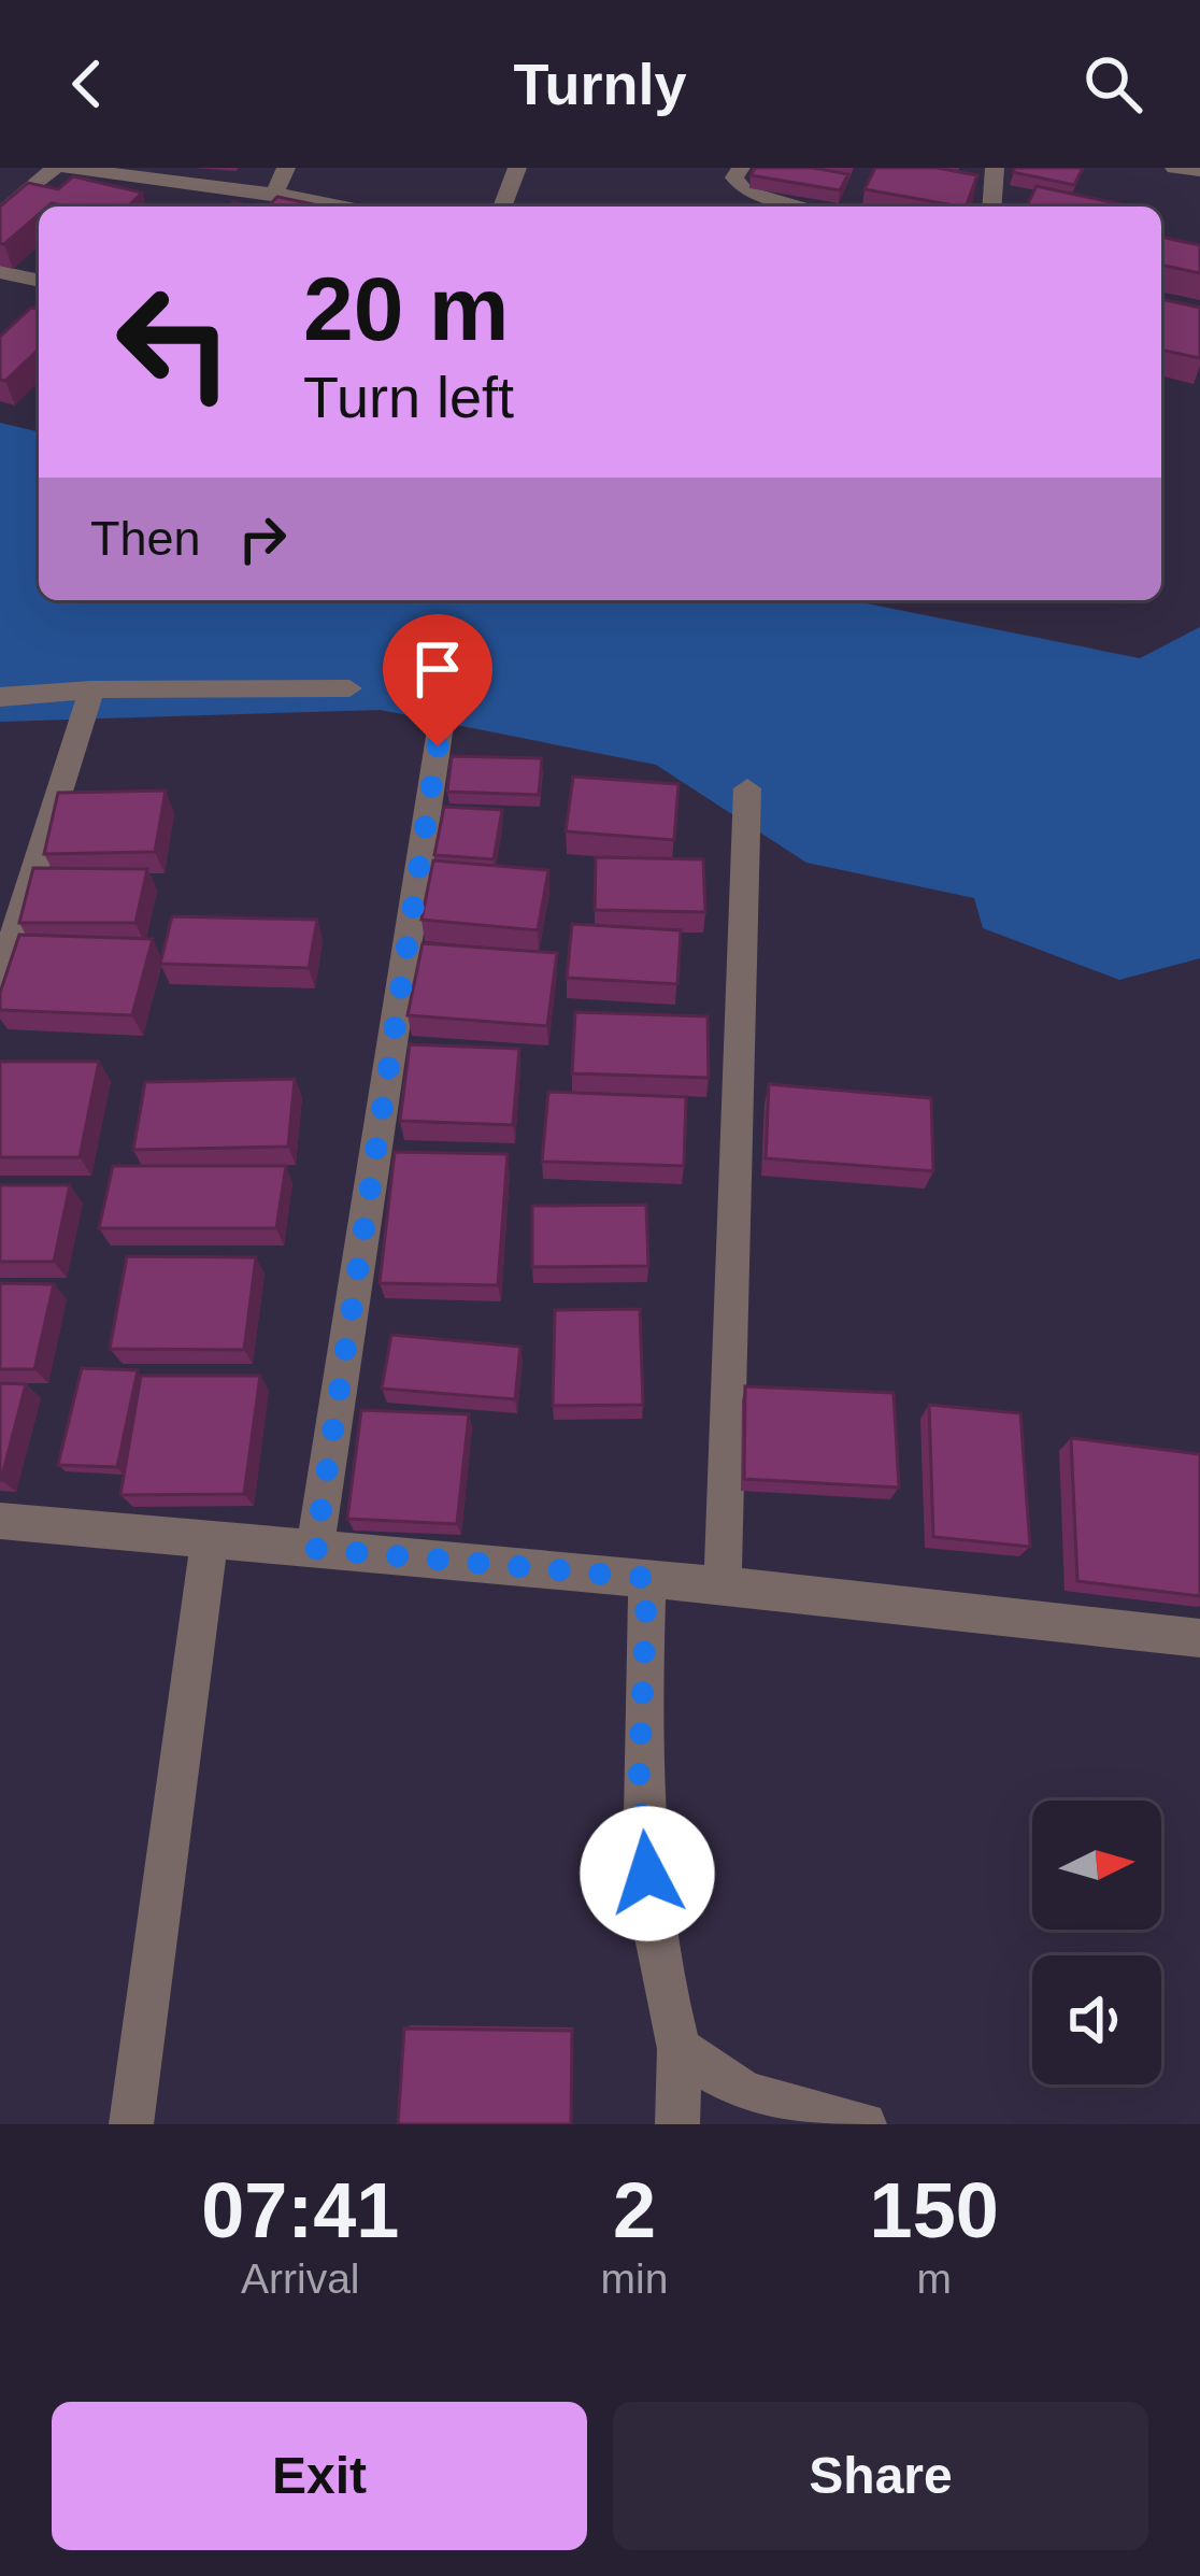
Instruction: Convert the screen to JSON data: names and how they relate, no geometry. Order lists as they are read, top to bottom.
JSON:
{
  "north": "right",
  "page": {
    "header": "Turnly",
    "turn": ["20 m", "Turn left"],
    "then": "Then",
    "eta": [
      "07:41",
      "Arrival",
      "2",
      "min",
      "150",
      "m"
    ],
    "buttons": ["Exit", "Share"]
  }
}
